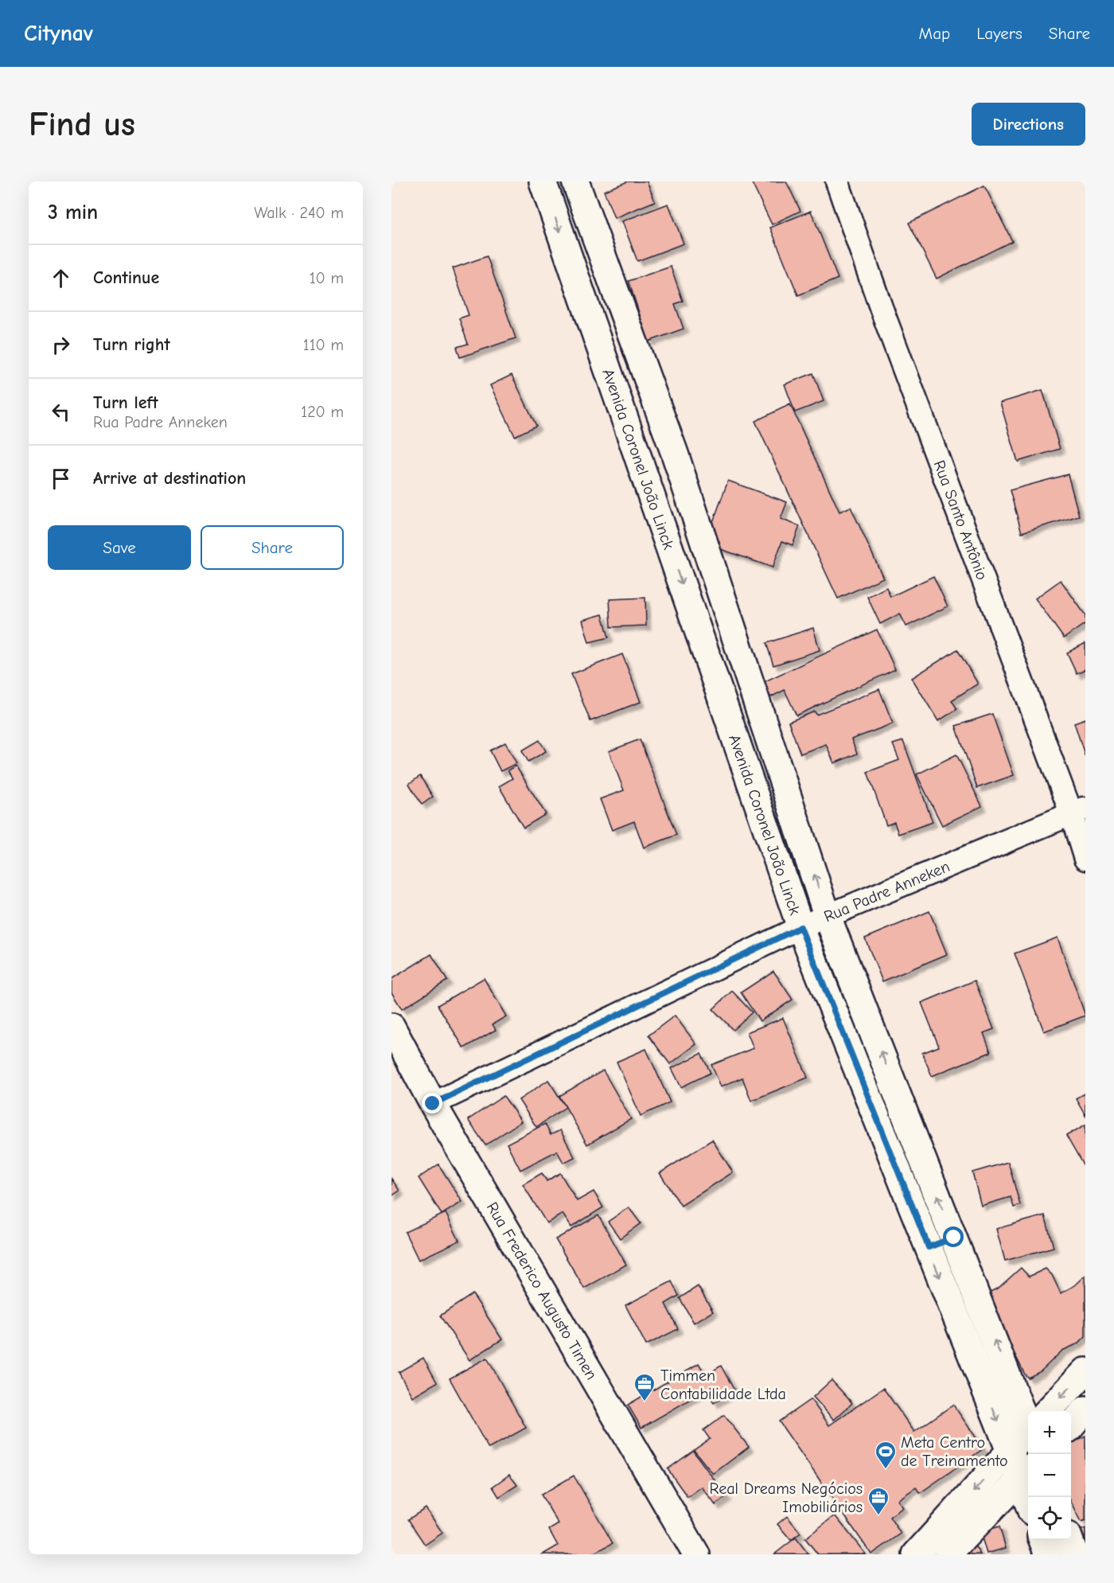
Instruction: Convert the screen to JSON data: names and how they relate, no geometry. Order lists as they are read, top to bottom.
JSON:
{
  "streets": {
    "main road": ["Avenida Coronel João Linck", "Rua Frederico Augusto Timen"],
    "street": ["Rua Santo Antônio", "Rua Padre Anneken"]
  },
  "crossings": [
    ["Avenida Coronel João Linck", "Rua Padre Anneken"],
    ["Rua Santo Antônio", "Rua Padre Anneken"],
    ["Rua Padre Anneken", "Rua Frederico Augusto Timen"]
  ],
  "places": {
    "office": ["Timmen Contabilidade Ltda", "Real Dreams Negócios Imobiliários"],
    "sports": ["Meta Centro de Treinamento"]
  },
  "page": {
    "header": "Citynav",
    "nav": ["Map", "Layers", "Share"],
    "buttons": [
      "Directions",
      ["Save", "Share"]
    ],
    "title": "Find us",
    "heading": ["3 min", "Walk · 240 m"],
    "list": [
      ["Continue", "10 m"],
      ["Turn right", "110 m"],
      ["Turn left", "Rua Padre Anneken", "120 m"],
      "Arrive at destination"
    ],
    "map_buttons": ["+", "−"]
  }
}
